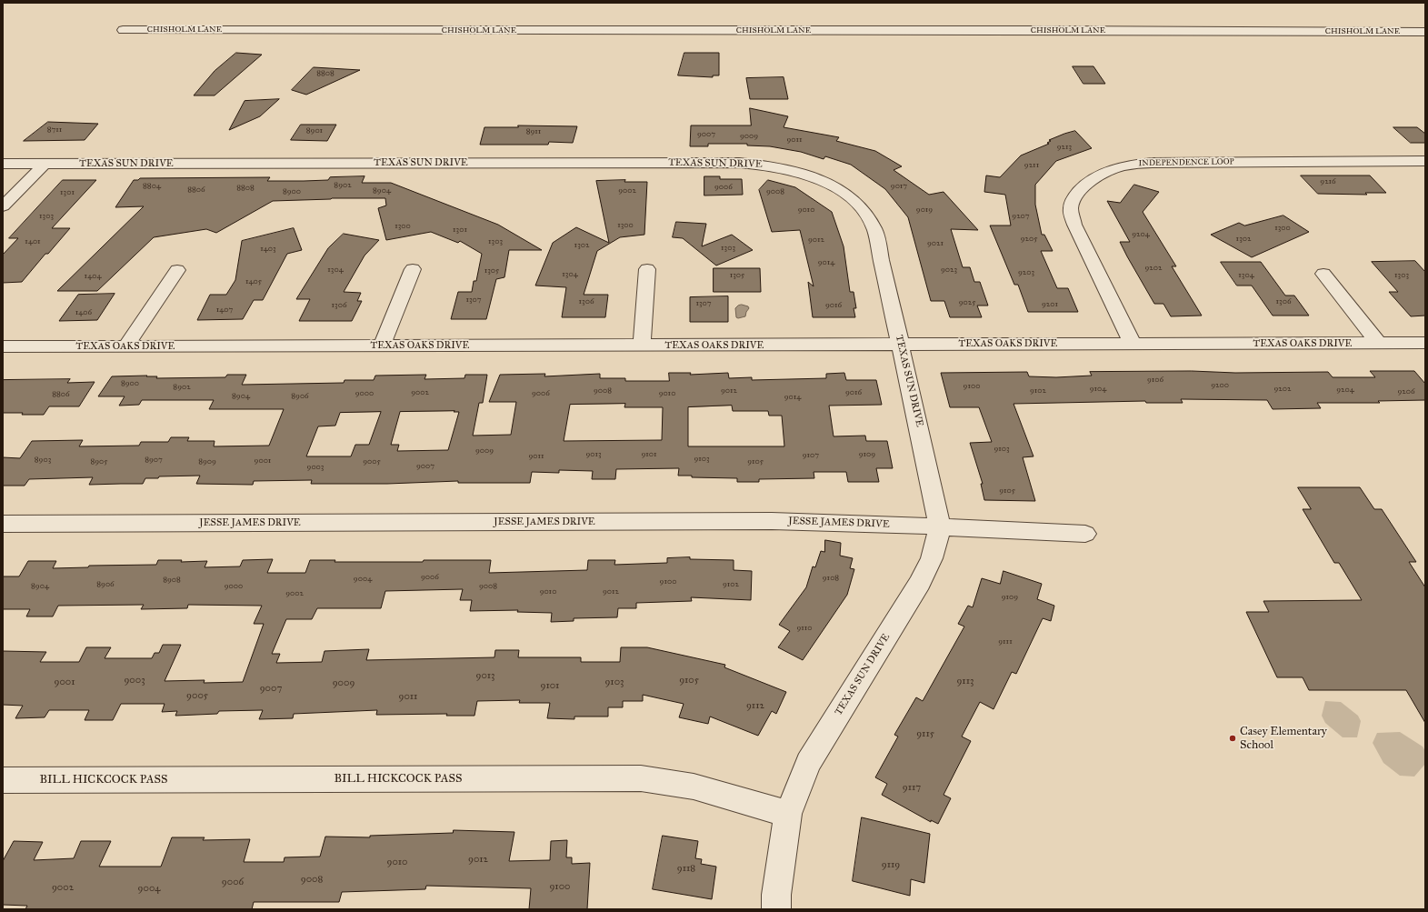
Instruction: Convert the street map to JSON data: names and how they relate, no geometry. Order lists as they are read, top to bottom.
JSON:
{
  "streets": {
    "street": [
      "CHISHOLM LANE",
      "TEXAS SUN DRIVE",
      "INDEPENDENCE LOOP",
      "TEXAS OAKS DRIVE",
      "JESSE JAMES DRIVE",
      "BILL HICKCOCK PASS"
    ]
  },
  "crossings": [
    ["TEXAS SUN DRIVE", "TEXAS OAKS DRIVE"],
    ["TEXAS SUN DRIVE", "JESSE JAMES DRIVE"],
    ["TEXAS SUN DRIVE", "BILL HICKCOCK PASS"],
    ["INDEPENDENCE LOOP", "TEXAS OAKS DRIVE"]
  ],
  "places": ["Casey Elementary School"],
  "house_numbers": [
    "8808",
    "8711",
    "8901",
    "8911",
    "9007",
    "9009",
    "9011",
    "9213",
    "9211",
    "9216",
    "8902",
    "8804",
    "9017",
    "9006",
    "8808",
    "8806",
    "8904",
    "9002",
    "8900",
    "9008",
    "1301",
    "9010",
    "9019",
    "1303",
    "9207",
    "1300",
    "1300",
    "1300",
    "1301",
    "9204",
    "9205",
    "1302",
    "9012",
    "1401",
    "1303",
    "9021",
    "1302",
    "1303",
    "1403",
    "9014",
    "9202",
    "1304",
    "9023",
    "1305",
    "9203",
    "1304",
    "1305",
    "1304",
    "1303",
    "1404",
    "1405",
    "1307",
    "1306",
    "1306",
    "9025",
    "1307",
    "9201",
    "1306",
    "9016",
    "1407",
    "1406",
    "9106",
    "8900",
    "9200",
    "9100",
    "8902",
    "9104",
    "9202",
    "9204",
    "9008",
    "9012",
    "9102",
    "9206",
    "9002",
    "9016",
    "9000",
    "9006",
    "9010",
    "8806",
    "8904",
    "8906",
    "9014",
    "9103",
    "9009",
    "9013",
    "9101",
    "9109",
    "9107",
    "9011",
    "9103",
    "8903",
    "8907",
    "9001",
    "8905",
    "8909",
    "9005",
    "9105",
    "9007",
    "9003",
    "9105",
    "9006",
    "9108",
    "9004",
    "8908",
    "9100",
    "8906",
    "9102",
    "8904",
    "9000",
    "9008",
    "9010",
    "9012",
    "9002",
    "9109",
    "9110",
    "9111",
    "9013",
    "9003",
    "9105",
    "9113",
    "9001",
    "9103",
    "9009",
    "9101",
    "9007",
    "9005",
    "9011",
    "9112",
    "9115",
    "9117",
    "9012",
    "9010",
    "9119",
    "9118",
    "9008",
    "9006",
    "9100",
    "9002",
    "9004"
  ]
}
